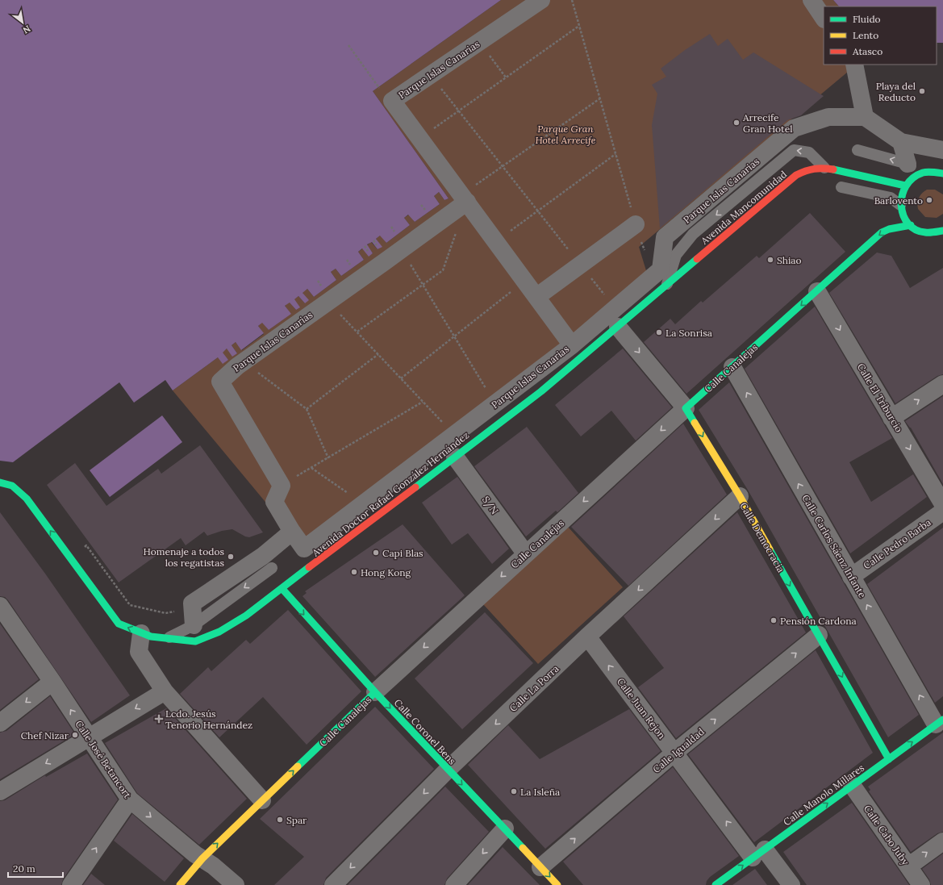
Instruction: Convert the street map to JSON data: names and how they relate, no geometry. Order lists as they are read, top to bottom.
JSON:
{
  "streets": {
    "main road": [
      "Avenida Mancomunidad",
      "Calle Canalejas",
      "Avenida Doctor Rafael González Hernández",
      "Calle Democracia",
      "Calle Coronel Bens",
      "Calle Manolo Millares"
    ],
    "street": [
      "Parque Islas Canarias",
      "Calle El Triburcio",
      "S/N",
      "Calle Pedro Barba",
      "Calle Carlos Sáenz Infante",
      "Calle La Porra",
      "Calle Juan Rejon",
      "Calle Igualdad",
      "Calle José Betancort",
      "Calle Cabo Juby"
    ]
  },
  "crossings": [
    ["Avenida Mancomunidad", "Avenida Doctor Rafael González Hernández"],
    ["Avenida Mancomunidad", "Calle Democracia"],
    ["Calle Canalejas", "Calle El Triburcio"],
    ["Calle Canalejas", "S/N"],
    ["Calle Canalejas", "Calle Democracia"],
    ["Calle Canalejas", "Calle Carlos Sáenz Infante"],
    ["Calle Canalejas", "Calle Coronel Bens"],
    ["Calle Canalejas", "Calle José Betancort"],
    ["Avenida Doctor Rafael González Hernández", "S/N"],
    ["Avenida Doctor Rafael González Hernández", "Calle Democracia"],
    ["Avenida Doctor Rafael González Hernández", "Calle Coronel Bens"],
    ["Calle Democracia", "Calle La Porra"],
    ["Calle Democracia", "Calle Igualdad"],
    ["Calle Democracia", "Calle Manolo Millares"],
    ["Calle Pedro Barba", "Calle Carlos Sáenz Infante"],
    ["Calle Carlos Sáenz Infante", "Calle Manolo Millares"],
    ["Calle La Porra", "Calle Juan Rejon"],
    ["Calle La Porra", "Calle Coronel Bens"],
    ["Calle Juan Rejon", "Calle Igualdad"],
    ["Calle Juan Rejon", "Calle Manolo Millares"],
    ["Calle Coronel Bens", "Calle Igualdad"],
    ["Calle Manolo Millares", "Calle Cabo Juby"]
  ],
  "one_way": [
    "Calle El Triburcio",
    "Calle Democracia",
    "Calle Carlos Sáenz Infante",
    "Calle La Porra",
    "Calle Juan Rejon",
    "Calle Coronel Bens",
    "Calle Igualdad",
    "Calle Manolo Millares"
  ],
  "parks": ["Parque Gran Hotel Arrecife"],
  "places": {
    "other": [
      "Playa del Reducto",
      "Arrecife Gran Hotel",
      "Barlovento",
      "Shiao",
      "La Sonrisa",
      "Capi Blas",
      "Homenaje a todos los regatistas",
      "Hong Kong",
      "Pensión Cardona",
      "Chef Nizar",
      "La Isleña",
      "Spar"
    ],
    "health": ["Lcdo. Jesús Tenorio Hernández"]
  },
  "legend": ["Fluido", "Lento", "Atasco"],
  "scale_bar": "20 m",
  "north": "bottom right"
}
